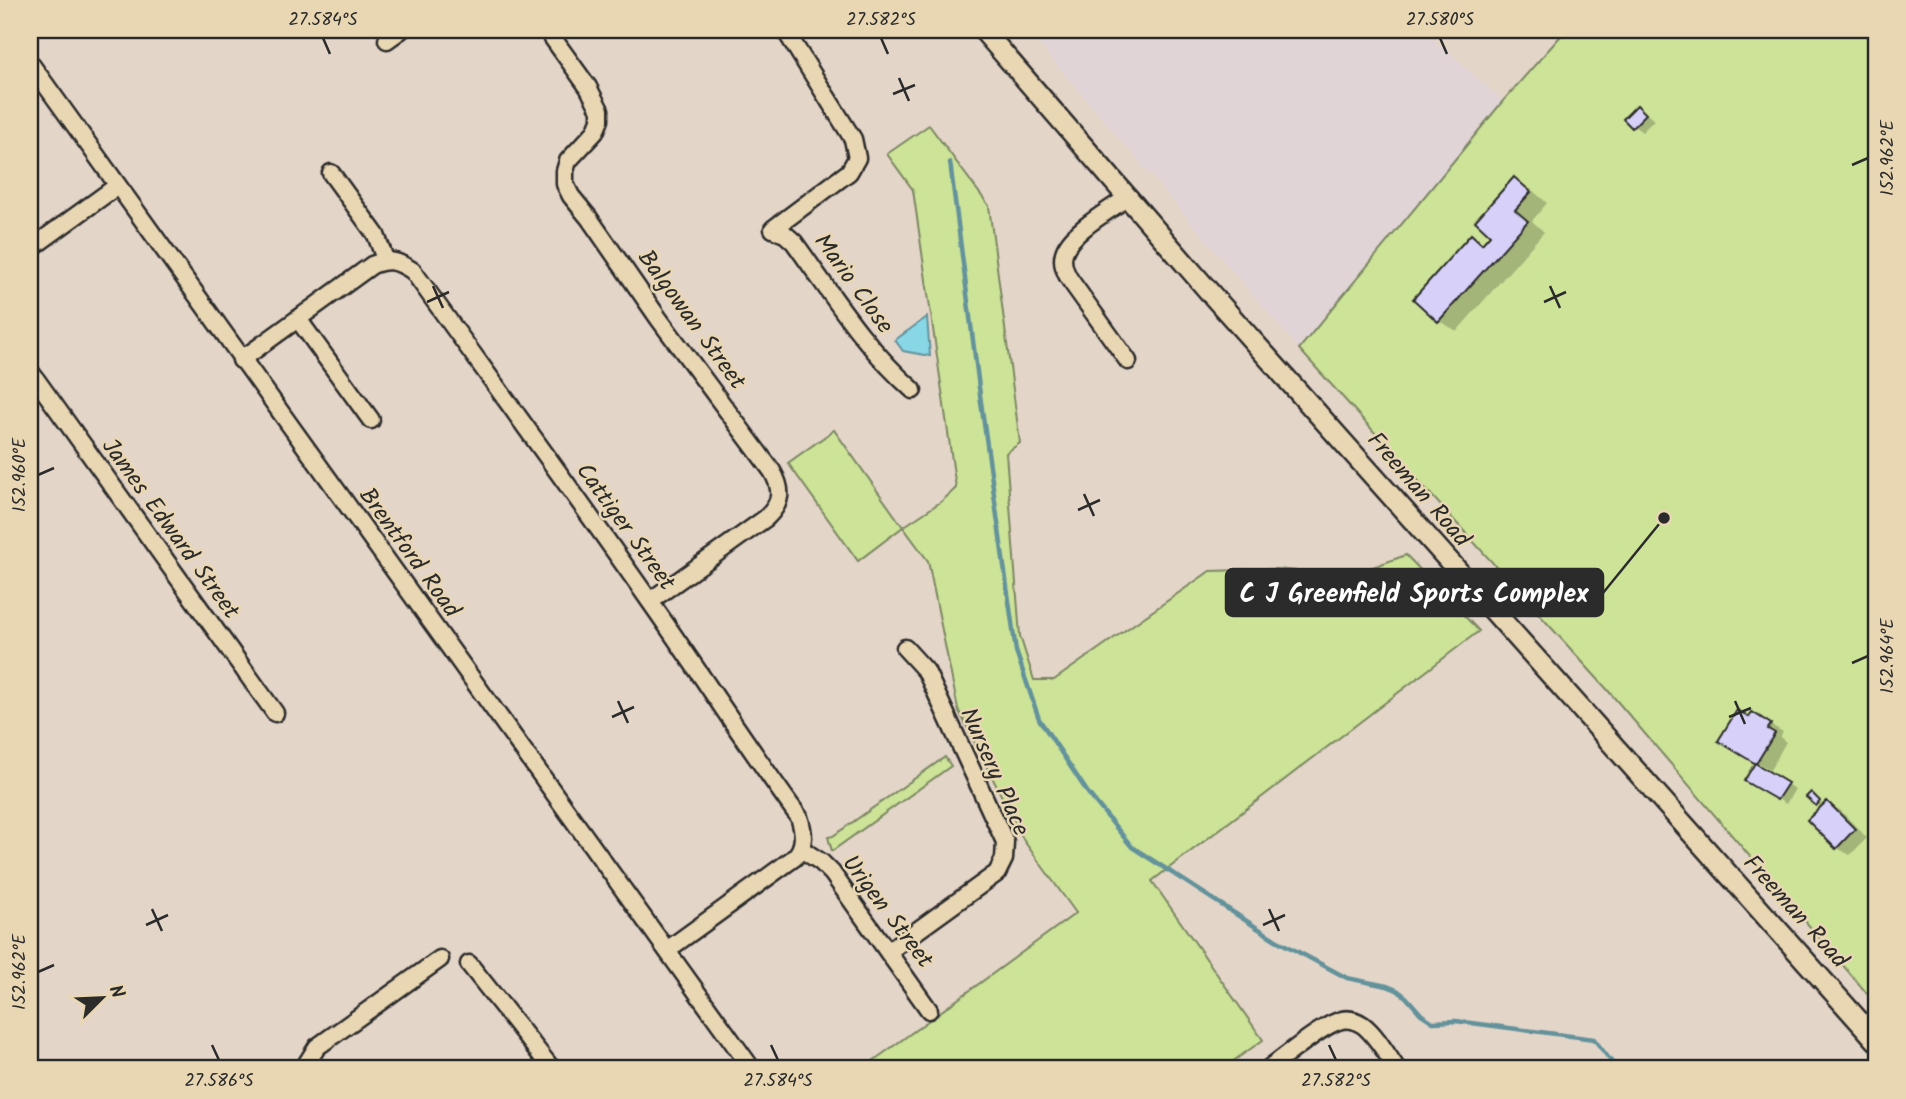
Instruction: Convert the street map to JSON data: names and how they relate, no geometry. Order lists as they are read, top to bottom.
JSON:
{
  "streets": {
    "street": [
      "Mario Close",
      "Balgowan Street",
      "Freeman Road",
      "Cattiger Street",
      "James Edward Street",
      "Brentford Road",
      "Nursery Place",
      "Urigen Street"
    ]
  },
  "crossings": [
    ["Balgowan Street", "Cattiger Street"],
    ["Cattiger Street", "Urigen Street"],
    ["Nursery Place", "Urigen Street"]
  ],
  "places": ["C J Greenfield Sports Complex"],
  "north": "top right",
  "coordinates": [
    "27.584°S",
    "27.582°S",
    "27.580°S",
    "152.962°E",
    "152.960°E",
    "152.964°E",
    "27.586°S"
  ]
}
